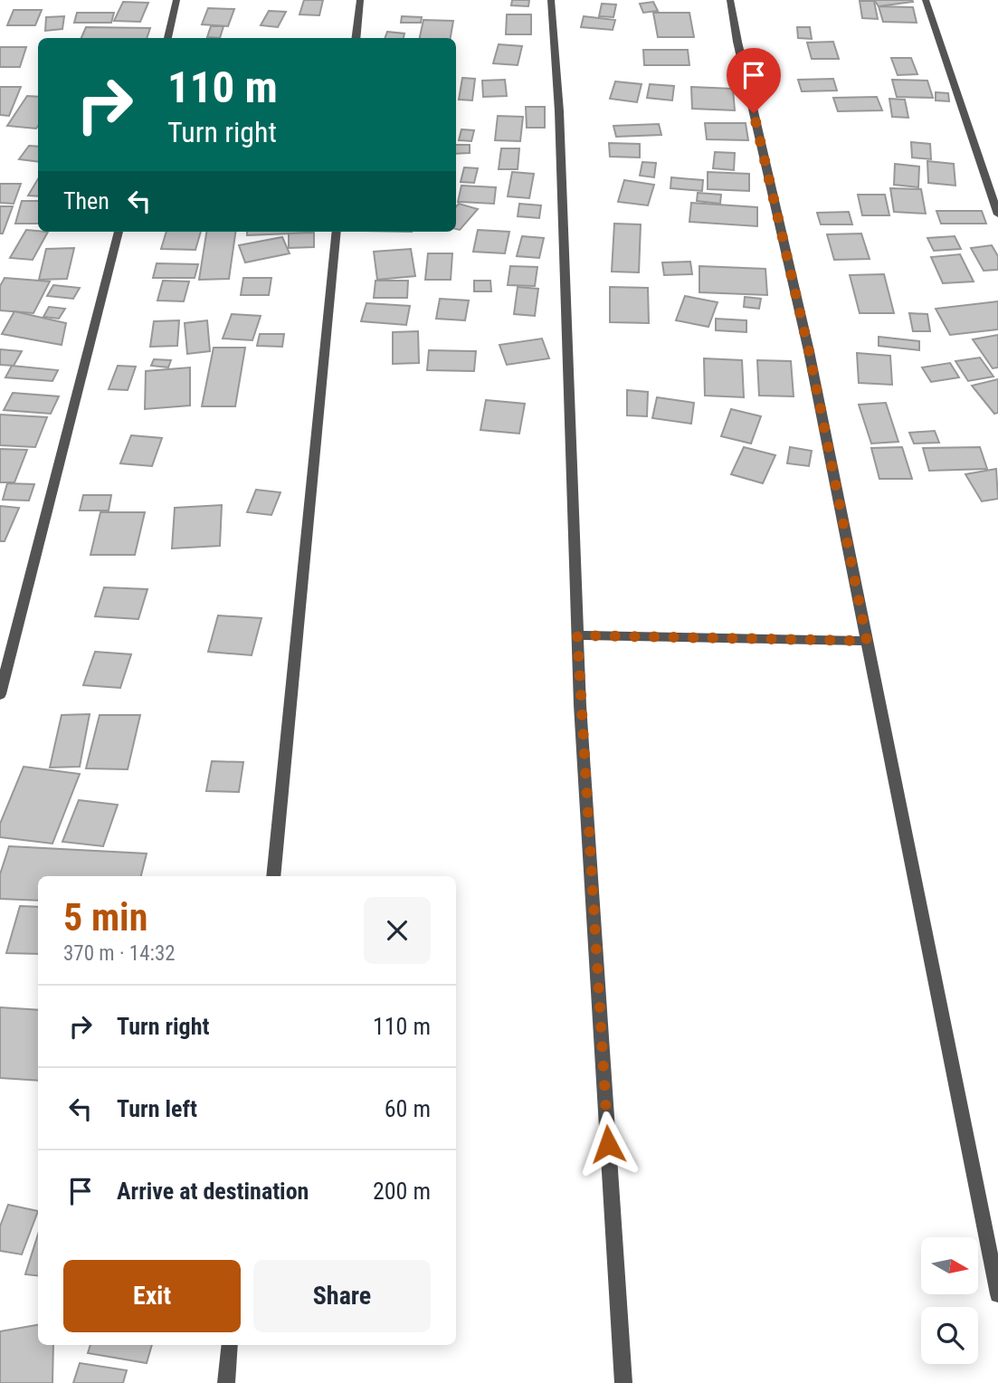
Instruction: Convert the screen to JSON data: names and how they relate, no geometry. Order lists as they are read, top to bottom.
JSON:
{
  "north": "right",
  "page": {
    "turn": ["110 m", "Turn right"],
    "then": "Then",
    "heading": ["5 min", "370 m · 14:32"],
    "list": [
      {
        "name": "Turn right",
        "value": "110 m"
      },
      {
        "name": "Turn left",
        "value": "60 m"
      },
      {
        "name": "Arrive at destination",
        "value": "200 m"
      }
    ],
    "buttons": ["Exit", "Share"]
  }
}
